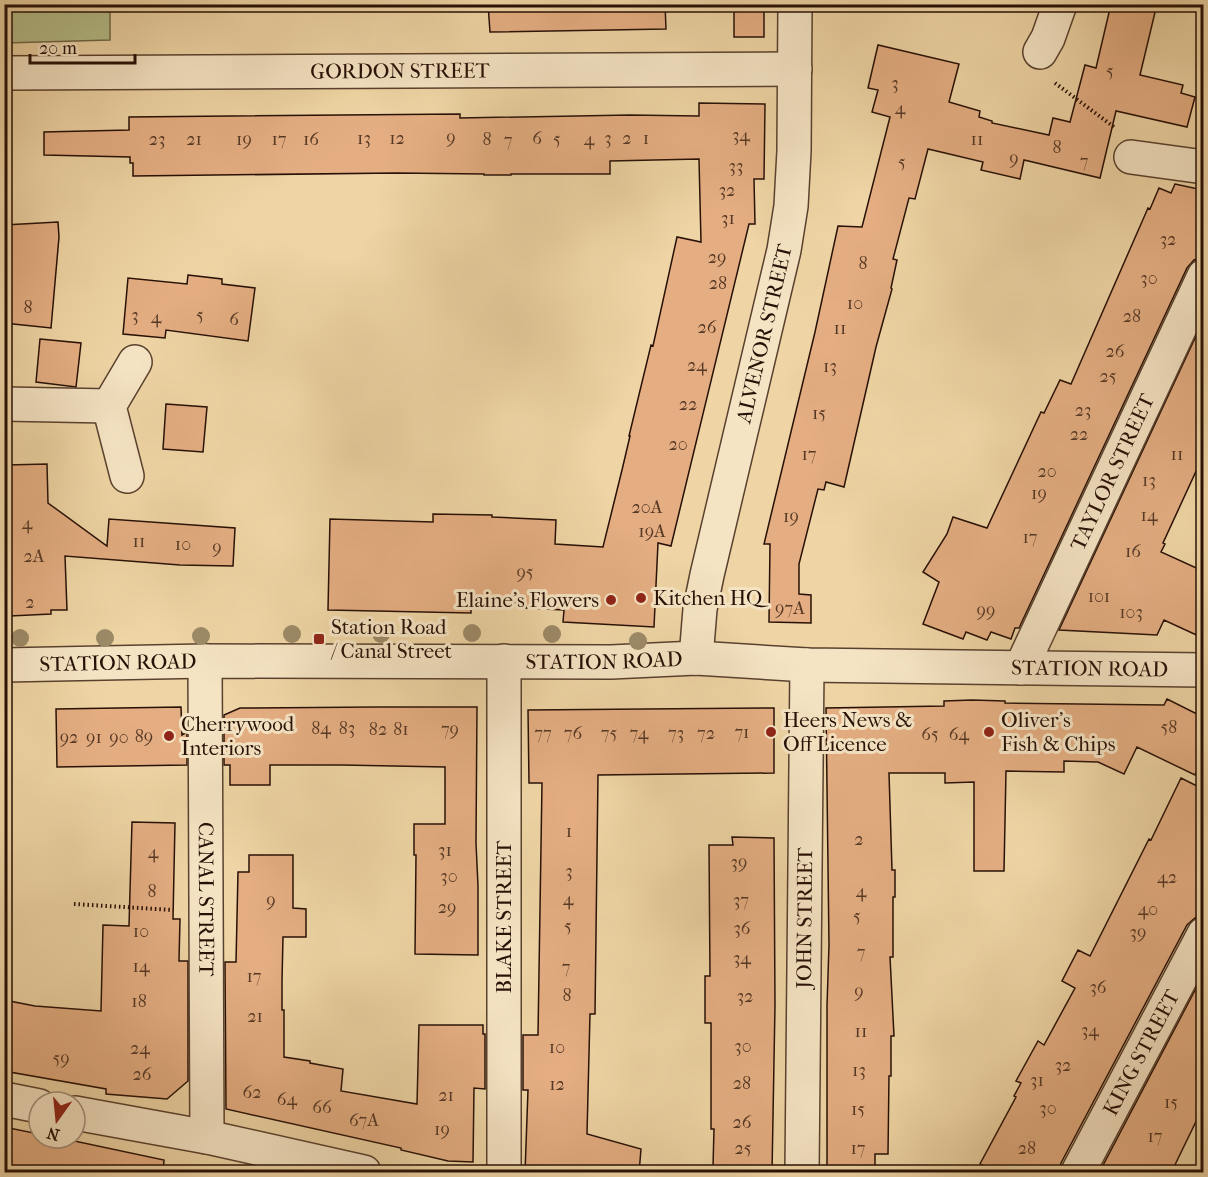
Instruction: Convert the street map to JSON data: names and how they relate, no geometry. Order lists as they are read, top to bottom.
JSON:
{
  "streets": {
    "street": [
      "GORDON STREET",
      "ALVENOR STREET",
      "TAYLOR STREET",
      "STATION ROAD",
      "CANAL STREET",
      "BLAKE STREET",
      "JOHN STREET",
      "KING STREET"
    ]
  },
  "crossings": [
    ["GORDON STREET", "ALVENOR STREET"],
    ["ALVENOR STREET", "STATION ROAD"],
    ["TAYLOR STREET", "STATION ROAD"],
    ["STATION ROAD", "CANAL STREET"],
    ["STATION ROAD", "BLAKE STREET"],
    ["STATION ROAD", "JOHN STREET"]
  ],
  "places": {
    "other": [
      "Kitchen HQ",
      "Elaine's Flowers",
      "Heers News & Off Licence",
      "Oliver's Fish & Chips",
      "Cherrywood Interiors"
    ],
    "transit": ["Station Road / Canal Street"]
  },
  "house_numbers": [
    "5",
    "3",
    "4",
    "34",
    "9",
    "13",
    "12",
    "6",
    "3",
    "2",
    "1",
    "23",
    "21",
    "19",
    "17",
    "16",
    "8",
    "5",
    "4",
    "11",
    "7",
    "8",
    "9",
    "7",
    "5",
    "33",
    "32",
    "31",
    "32",
    "29",
    "8",
    "30",
    "28",
    "10",
    "8",
    "3",
    "5",
    "28",
    "4",
    "6",
    "26",
    "11",
    "26",
    "24",
    "13",
    "25",
    "22",
    "23",
    "15",
    "22",
    "20",
    "17",
    "11",
    "20",
    "13",
    "19",
    "20A",
    "14",
    "19",
    "4",
    "19A",
    "17",
    "11",
    "10",
    "9",
    "16",
    "2A",
    "95",
    "101",
    "2",
    "97A",
    "99",
    "103",
    "58",
    "84",
    "83",
    "82",
    "81",
    "79",
    "71",
    "77",
    "76",
    "75",
    "74",
    "73",
    "72",
    "65",
    "64",
    "89",
    "92",
    "91",
    "90",
    "1",
    "2",
    "31",
    "4",
    "39",
    "3",
    "30",
    "42",
    "8",
    "4",
    "4",
    "9",
    "37",
    "29",
    "40",
    "5",
    "5",
    "36",
    "10",
    "39",
    "7",
    "34",
    "14",
    "7",
    "17",
    "36",
    "9",
    "8",
    "32",
    "18",
    "21",
    "34",
    "11",
    "30",
    "10",
    "24",
    "59",
    "32",
    "13",
    "26",
    "31",
    "28",
    "12",
    "62",
    "21",
    "64",
    "15",
    "66",
    "30",
    "15",
    "67A",
    "26",
    "19",
    "17",
    "25",
    "17",
    "28"
  ],
  "scale_bar": "20 m",
  "north": "bottom"
}
